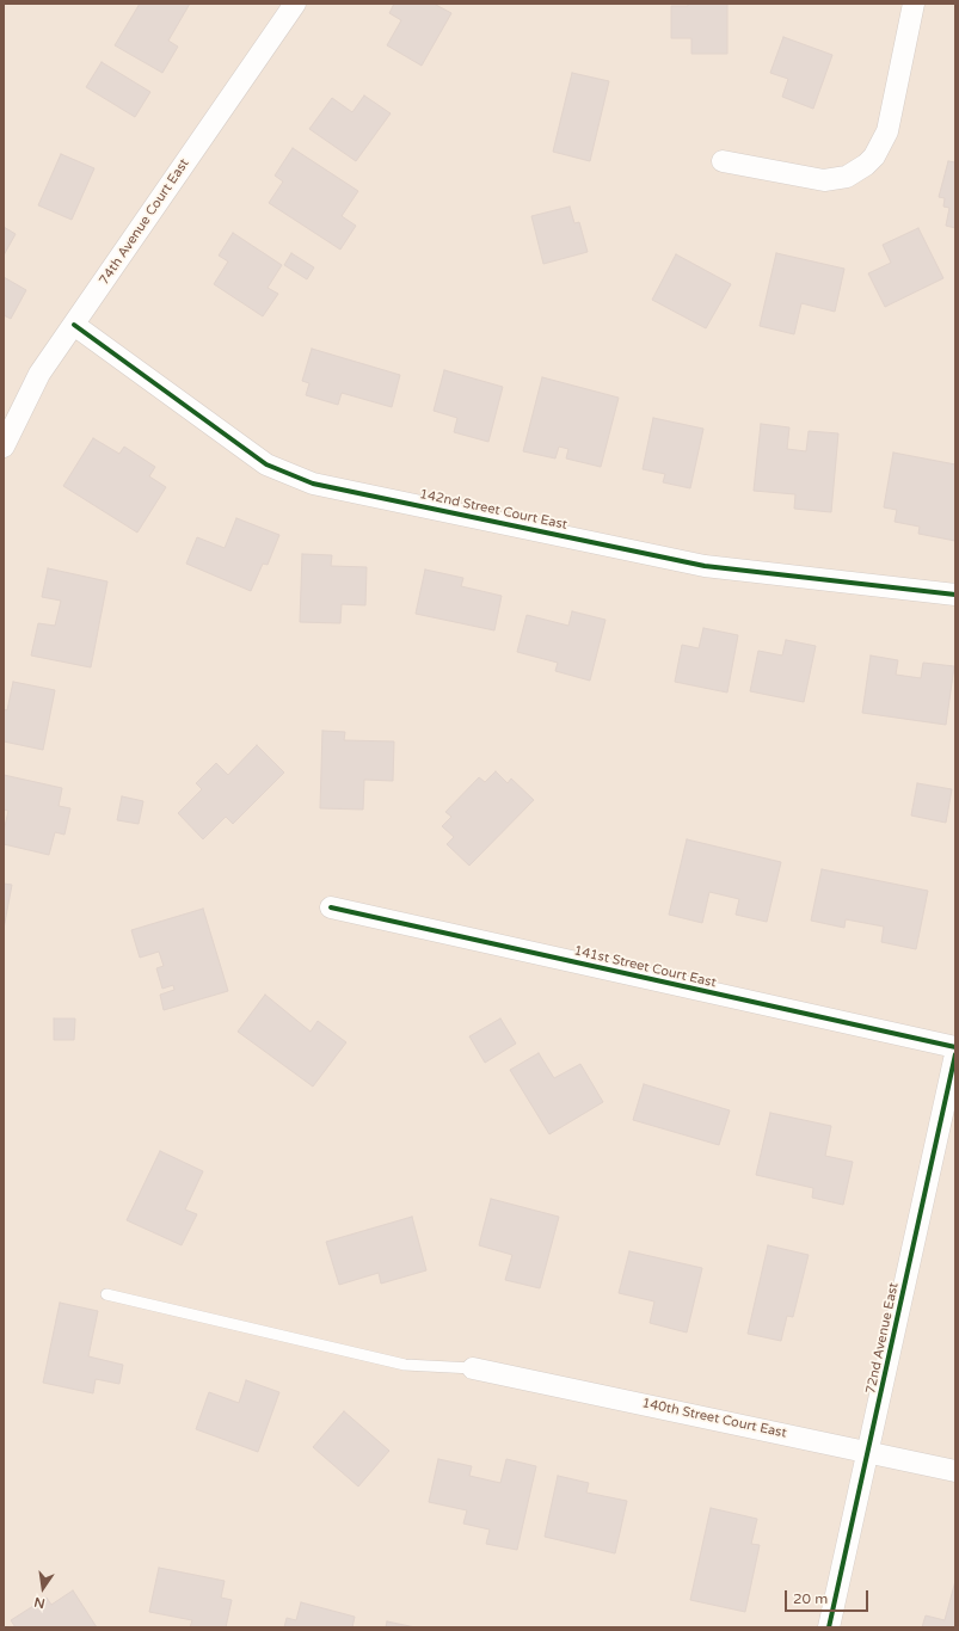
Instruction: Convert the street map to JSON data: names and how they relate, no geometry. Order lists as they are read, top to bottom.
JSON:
{
  "streets": {
    "street": [
      "74th Avenue Court East",
      "142nd Street Court East",
      "141st Street Court East",
      "72nd Avenue East",
      "140th Street Court East"
    ]
  },
  "crossings": [
    ["74th Avenue Court East", "142nd Street Court East"],
    ["72nd Avenue East", "140th Street Court East"]
  ],
  "scale_bar": "20 m",
  "north": "bottom"
}
